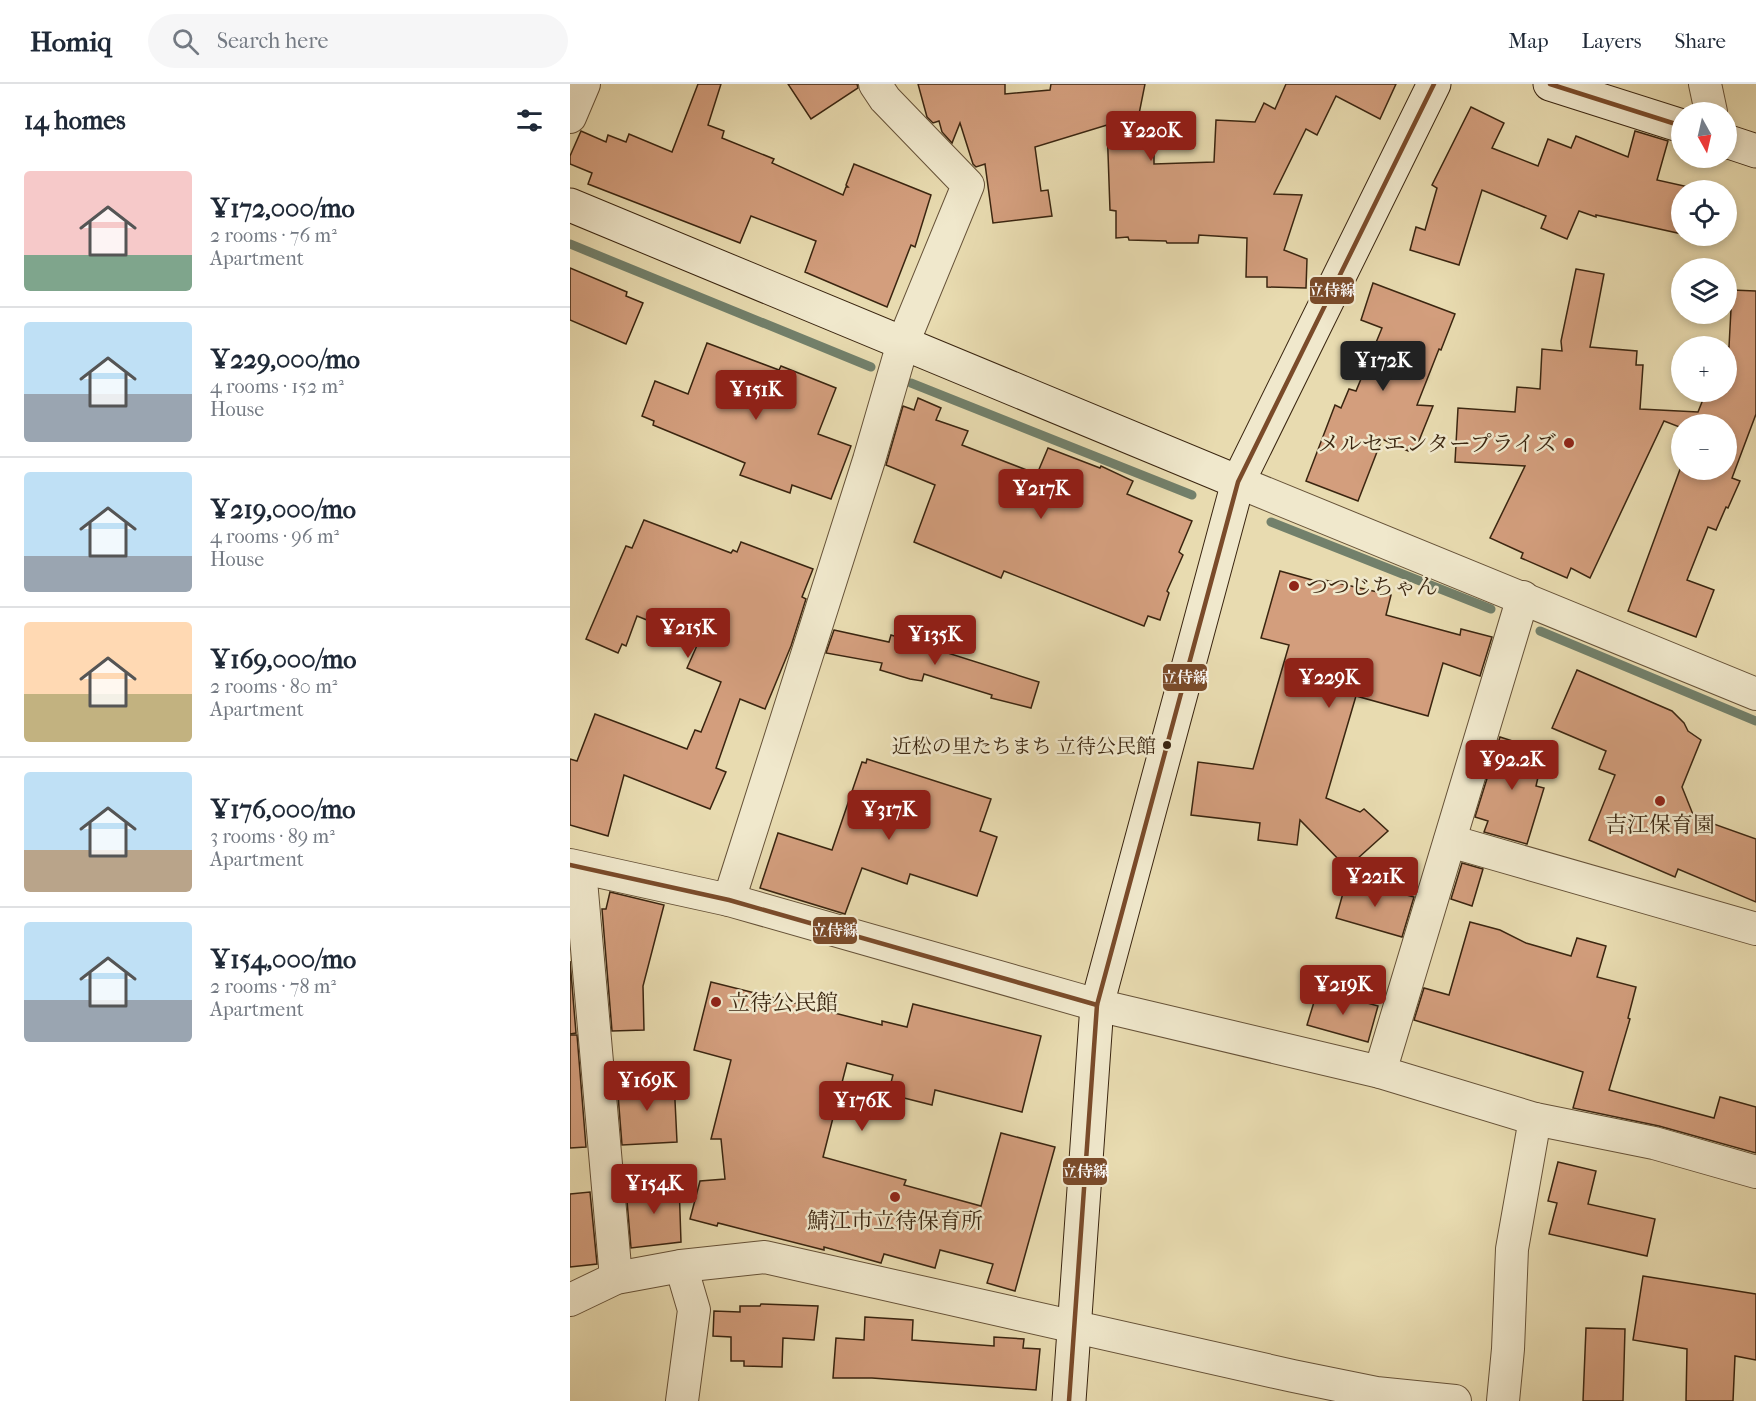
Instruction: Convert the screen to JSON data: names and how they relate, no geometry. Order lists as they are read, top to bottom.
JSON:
{
  "places": [
    "メルセエンタープライズ",
    "つつじちゃん",
    "近松の里たちまち 立待公民館",
    "吉江保育園",
    "立待公民館",
    "鯖江市立待保育所"
  ],
  "lines": ["transit line 立侍線"],
  "north": "bottom",
  "page": {
    "header": "Homiq",
    "search": "Search here",
    "nav": ["Map", "Layers", "Share"],
    "heading": "14 homes",
    "map_buttons": ["+", "−"],
    "price": [
      "¥220K",
      "¥172K",
      "¥151K",
      "¥217K",
      "¥215K",
      "¥135K",
      "¥229K",
      "¥92.2K",
      "¥317K",
      "¥221K",
      "¥219K",
      "¥169K",
      "¥176K",
      "¥154K"
    ],
    "list": [
      {
        "name": "¥172,000/mo",
        "note": "2 rooms · 76 m² · Apartment"
      },
      {
        "name": "¥229,000/mo",
        "note": "4 rooms · 152 m² · House"
      },
      {
        "name": "¥219,000/mo",
        "note": "4 rooms · 96 m² · House"
      },
      {
        "name": "¥169,000/mo",
        "note": "2 rooms · 80 m² · Apartment"
      },
      {
        "name": "¥176,000/mo",
        "note": "3 rooms · 89 m² · Apartment"
      },
      {
        "name": "¥154,000/mo",
        "note": "2 rooms · 78 m² · Apartment"
      }
    ]
  }
}
